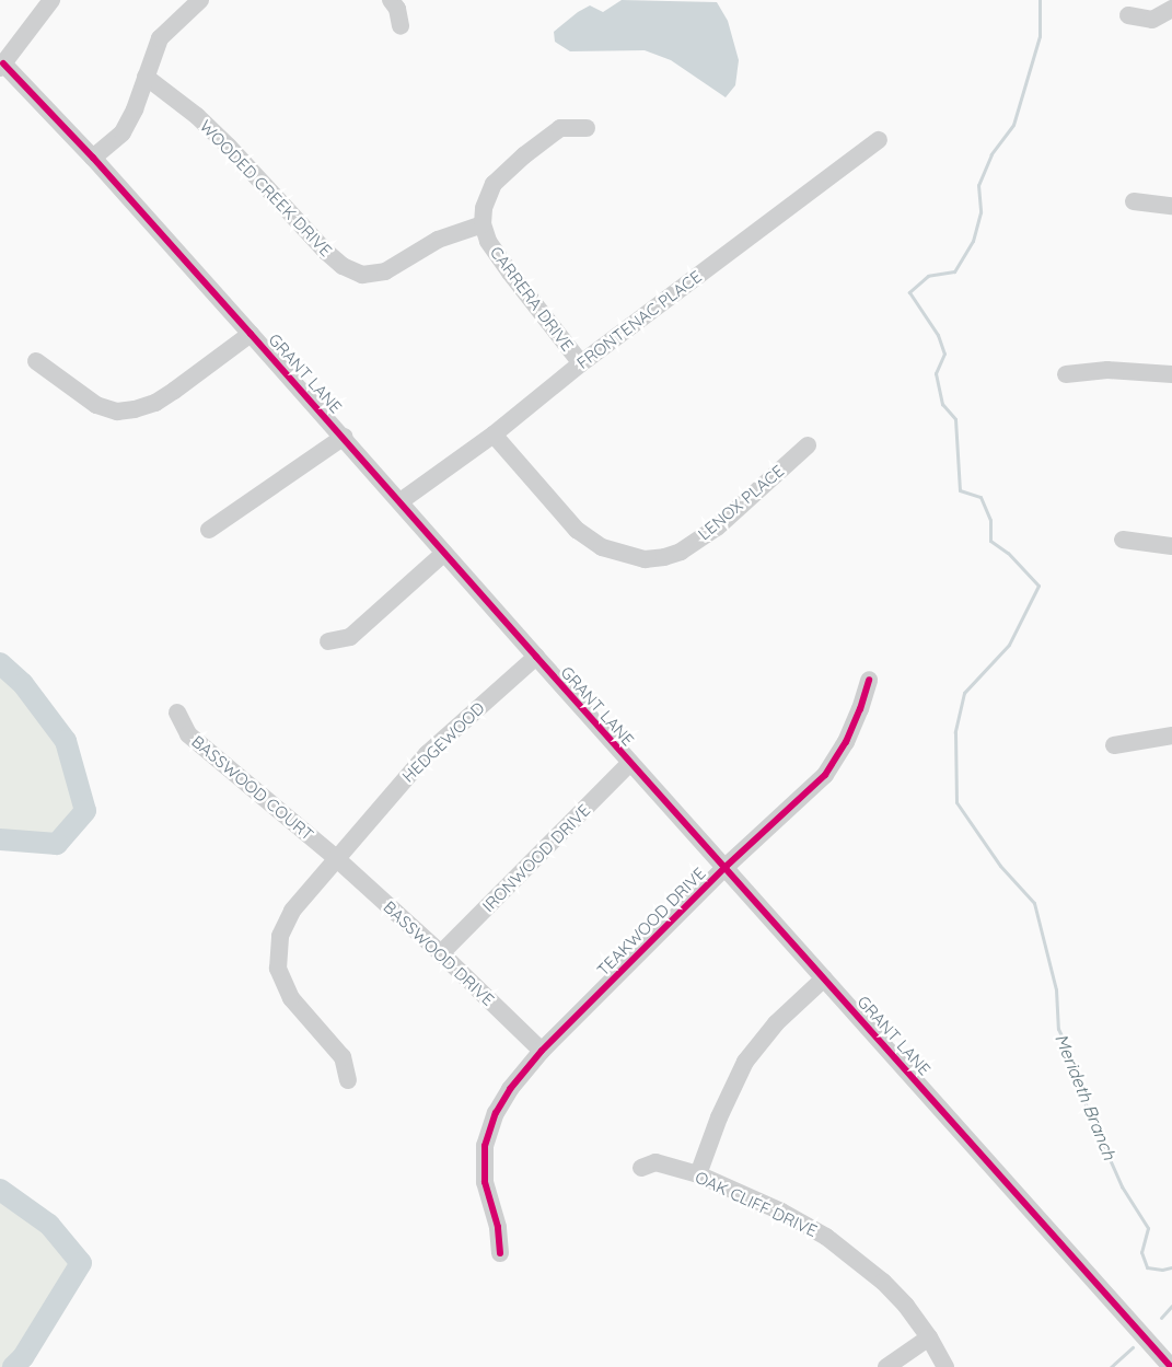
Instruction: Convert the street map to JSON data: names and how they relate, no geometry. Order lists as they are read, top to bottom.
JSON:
{
  "streets": {
    "street": [
      "WOODED CREEK DRIVE",
      "CARRERA DRIVE",
      "FRONTENAC PLACE",
      "GRANT LANE",
      "LENOX PLACE",
      "HEDGEWOOD",
      "BASSWOOD COURT",
      "IRONWOOD DRIVE",
      "TEAKWOOD DRIVE",
      "BASSWOOD DRIVE",
      "OAK CLIFF DRIVE"
    ]
  },
  "crossings": [
    ["WOODED CREEK DRIVE", "CARRERA DRIVE"],
    ["CARRERA DRIVE", "FRONTENAC PLACE"],
    ["FRONTENAC PLACE", "GRANT LANE"],
    ["FRONTENAC PLACE", "LENOX PLACE"],
    ["GRANT LANE", "HEDGEWOOD"],
    ["GRANT LANE", "IRONWOOD DRIVE"],
    ["GRANT LANE", "TEAKWOOD DRIVE"],
    ["HEDGEWOOD", "BASSWOOD COURT"],
    ["HEDGEWOOD", "BASSWOOD DRIVE"],
    ["BASSWOOD COURT", "BASSWOOD DRIVE"],
    ["IRONWOOD DRIVE", "BASSWOOD DRIVE"],
    ["TEAKWOOD DRIVE", "BASSWOOD DRIVE"]
  ],
  "water": ["Merideth Branch"]
}
